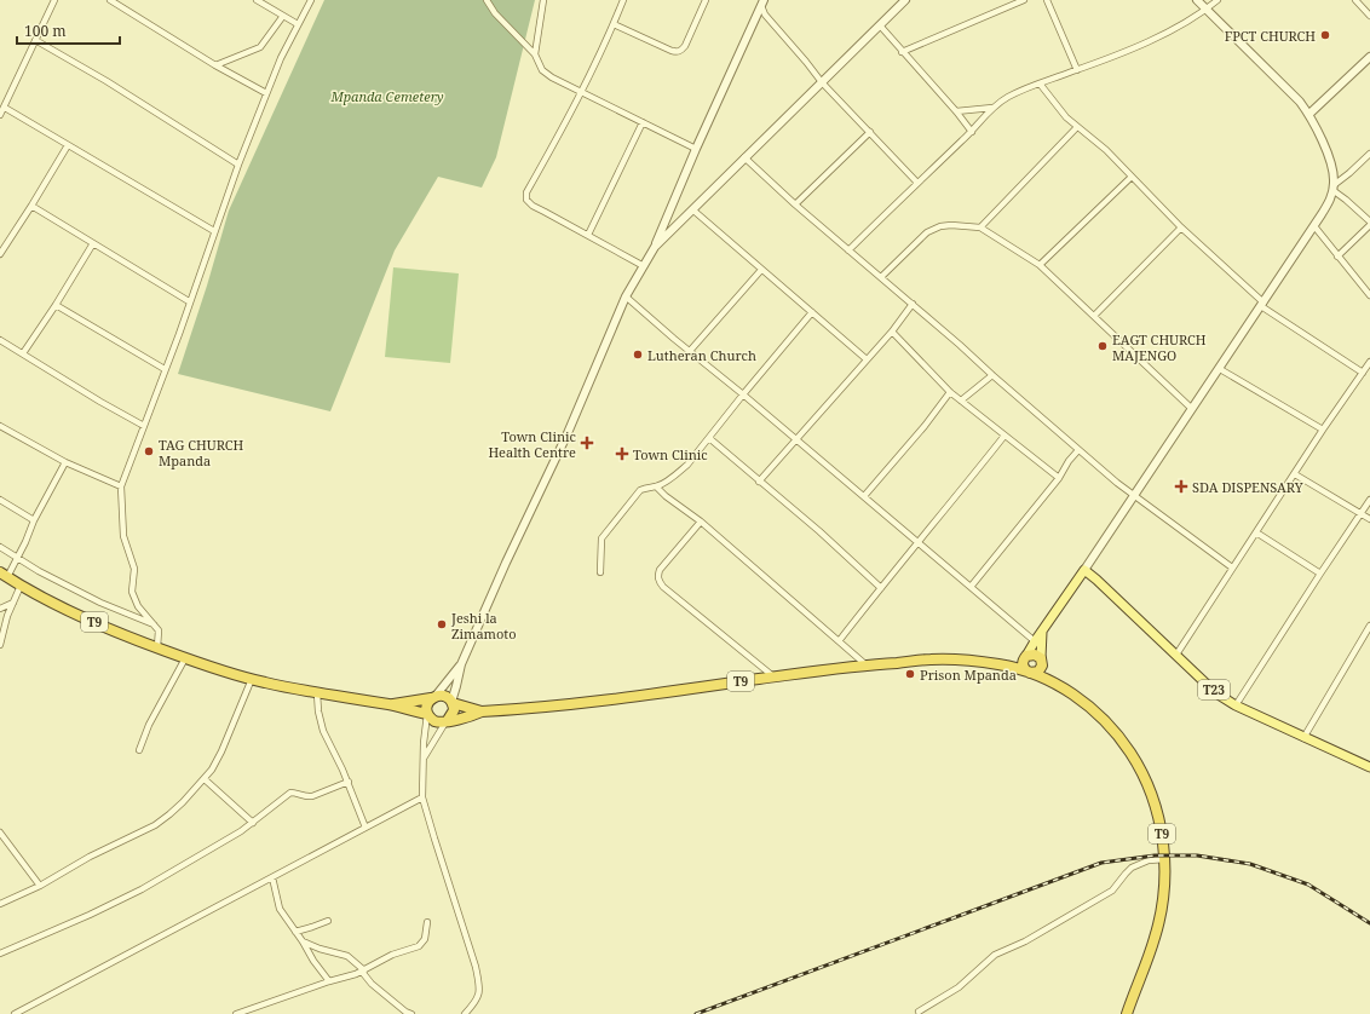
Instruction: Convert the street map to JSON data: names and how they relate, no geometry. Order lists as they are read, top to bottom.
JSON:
{
  "streets": {
    "highway": ["T9"],
    "main road": ["T23"]
  },
  "parks": ["Mpanda Cemetery"],
  "places": {
    "other": [
      "FPCT CHURCH",
      "EAGT CHURCH MAJENGO",
      "Lutheran Church",
      "TAG CHURCH Mpanda",
      "Jeshi la Zimamoto",
      "Prison Mpanda"
    ],
    "health": ["Town Clinic Health Centre", "Town Clinic", "SDA DISPENSARY"]
  },
  "scale_bar": "100 m"
}
